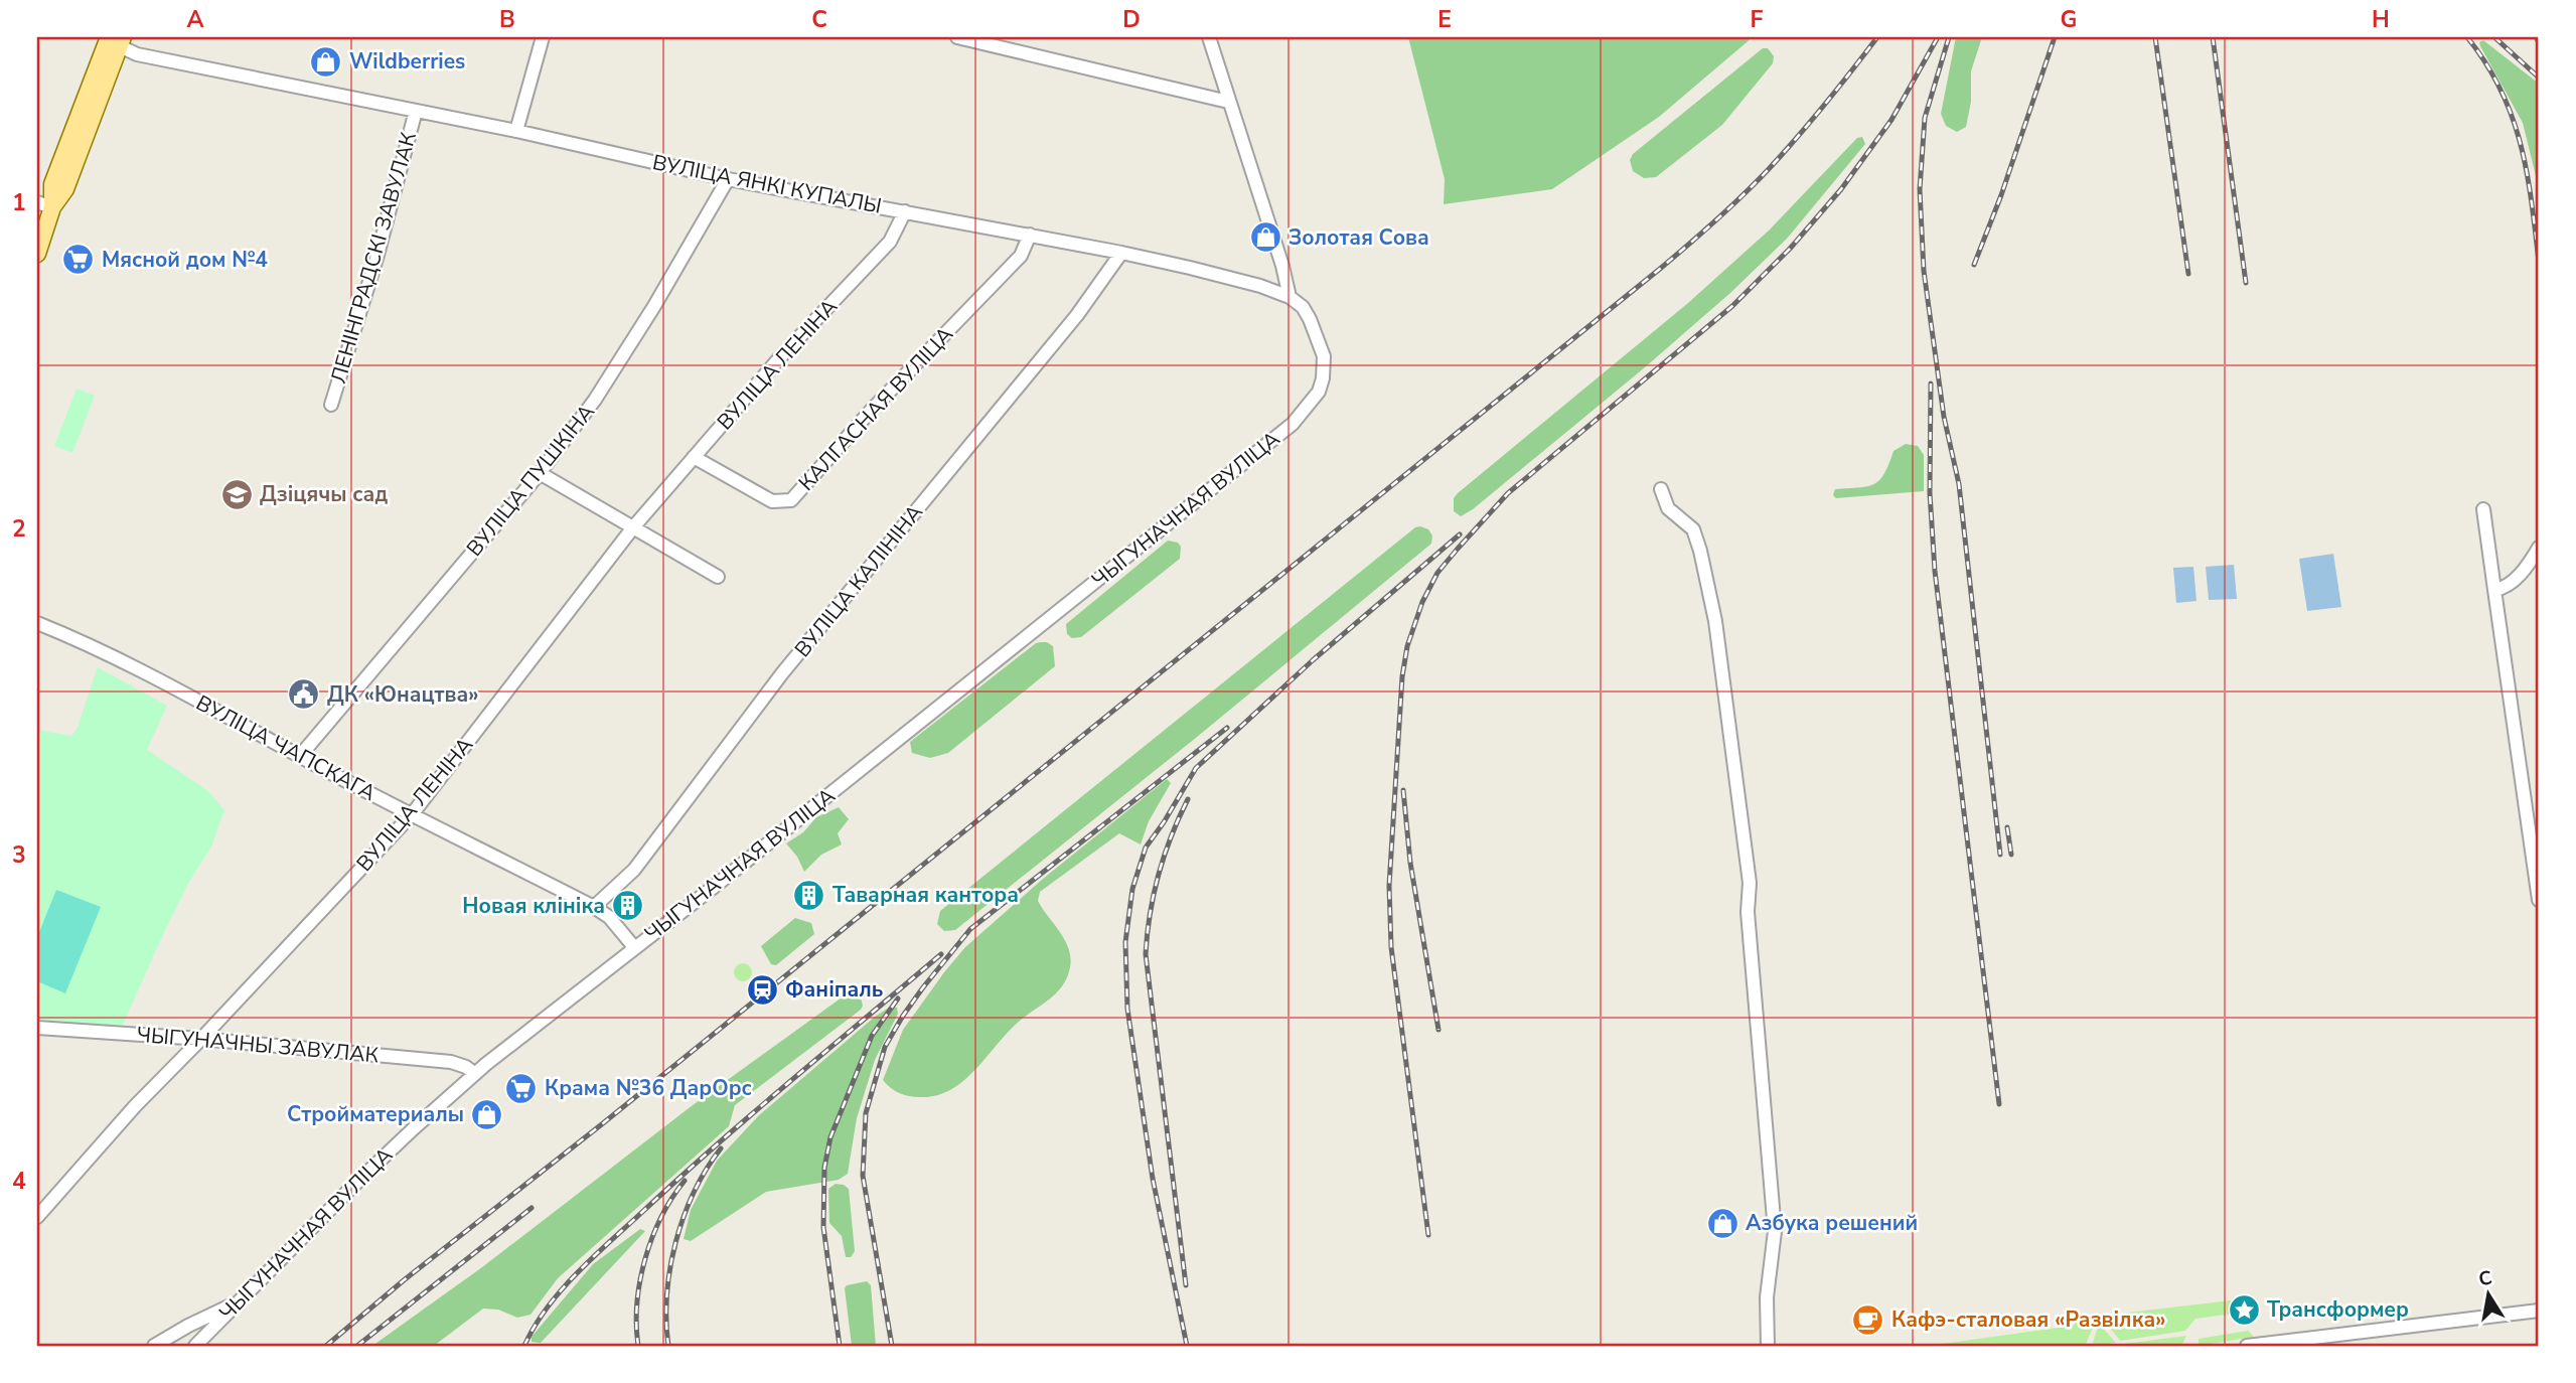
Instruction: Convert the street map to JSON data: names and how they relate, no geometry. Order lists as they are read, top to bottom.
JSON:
{
  "streets": {
    "street": [
      "ВУЛІЦА ЯНКІ КУПАЛЫ",
      "ЛЕНІНГРАДСКІ ЗАВУЛАК",
      "ВУЛІЦА ЛЕНІНА",
      "КАЛГАСНАЯ ВУЛІЦА",
      "ВУЛІЦА ПУШКІНА",
      "ЧЫГУНАЧНАЯ ВУЛІЦА",
      "ВУЛІЦА КАЛІНІНА",
      "ВУЛІЦА ЧАПСКАГА",
      "ЧЫГУНАЧНЫ ЗАВУЛАК"
    ]
  },
  "crossings": [
    ["ВУЛІЦА ЯНКІ КУПАЛЫ", "ЛЕНІНГРАДСКІ ЗАВУЛАК"],
    ["ВУЛІЦА ЯНКІ КУПАЛЫ", "ВУЛІЦА ЛЕНІНА"],
    ["ВУЛІЦА ЯНКІ КУПАЛЫ", "КАЛГАСНАЯ ВУЛІЦА"],
    ["ВУЛІЦА ЯНКІ КУПАЛЫ", "ВУЛІЦА ПУШКІНА"],
    ["ВУЛІЦА ЯНКІ КУПАЛЫ", "ЧЫГУНАЧНАЯ ВУЛІЦА"],
    ["ВУЛІЦА ЯНКІ КУПАЛЫ", "ВУЛІЦА КАЛІНІНА"],
    ["ВУЛІЦА ЛЕНІНА", "КАЛГАСНАЯ ВУЛІЦА"],
    ["ВУЛІЦА ЛЕНІНА", "ВУЛІЦА ЧАПСКАГА"],
    ["ВУЛІЦА ЛЕНІНА", "ЧЫГУНАЧНЫ ЗАВУЛАК"],
    ["ВУЛІЦА ПУШКІНА", "ВУЛІЦА ЧАПСКАГА"],
    ["ЧЫГУНАЧНАЯ ВУЛІЦА", "ВУЛІЦА ЧАПСКАГА"],
    ["ЧЫГУНАЧНАЯ ВУЛІЦА", "ЧЫГУНАЧНЫ ЗАВУЛАК"],
    ["ВУЛІЦА КАЛІНІНА", "ВУЛІЦА ЧАПСКАГА"]
  ],
  "places": {
    "shop": [
      "Wildberries",
      "Золотая Сова",
      "Стройматериалы",
      "Азбука решений"
    ],
    "supermarket": ["Мясной дом №4", "Крама №36 ДарОрс"],
    "school or university": ["Дзіцячы сад"],
    "public building": ["ДК «Юнацтва»"],
    "building": ["Таварная кантора", "Новая клініка"],
    "station": ["Фаніпаль"],
    "place": ["Трансформер"],
    "cafe": ["Кафэ-сталовая «Развілка»"]
  },
  "north": "top",
  "grid": {
    "columns": [
      "A",
      "B",
      "C",
      "D",
      "E",
      "F",
      "G",
      "H"
    ],
    "rows": [
      "1",
      "2",
      "3",
      "4"
    ]
  }
}
